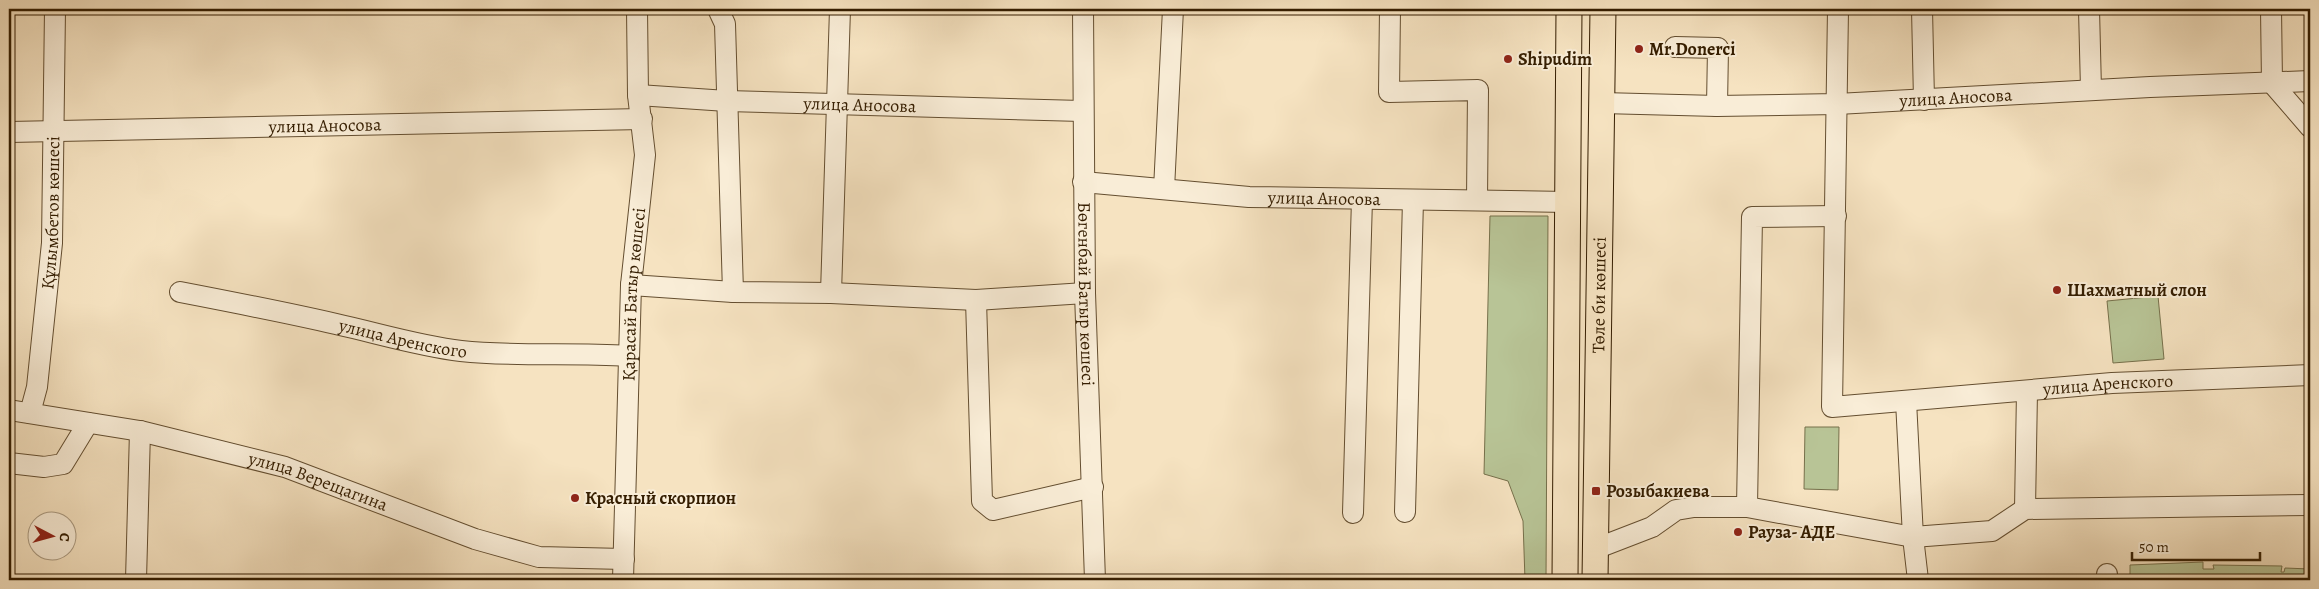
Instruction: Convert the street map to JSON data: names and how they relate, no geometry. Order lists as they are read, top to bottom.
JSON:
{
  "streets": {
    "main road": ["Төле би көшесі"],
    "street": [
      "улица Аносова",
      "Құлымбетов көшесі",
      "Қарасай Батыр көшесі",
      "Бөгенбай Батыр көшесі",
      "улица Аренского",
      "улица Верещагина"
    ]
  },
  "crossings": [
    ["улица Аносова", "Құлымбетов көшесі"],
    ["улица Аносова", "Қарасай Батыр көшесі"],
    ["улица Аносова", "Бөгенбай Батыр көшесі"],
    ["улица Аносова", "Төле би көшесі"],
    ["Құлымбетов көшесі", "улица Верещагина"],
    ["Қарасай Батыр көшесі", "улица Аренского"],
    ["Қарасай Батыр көшесі", "улица Верещагина"]
  ],
  "places": {
    "other": [
      "Mr.Donerci",
      "Shipudim",
      "Шахматный слон",
      "Красный скорпион",
      "Рауза- АДЕ"
    ],
    "transit": ["Розыбакиева"]
  },
  "scale_bar": "50 m",
  "north": "right"
}
